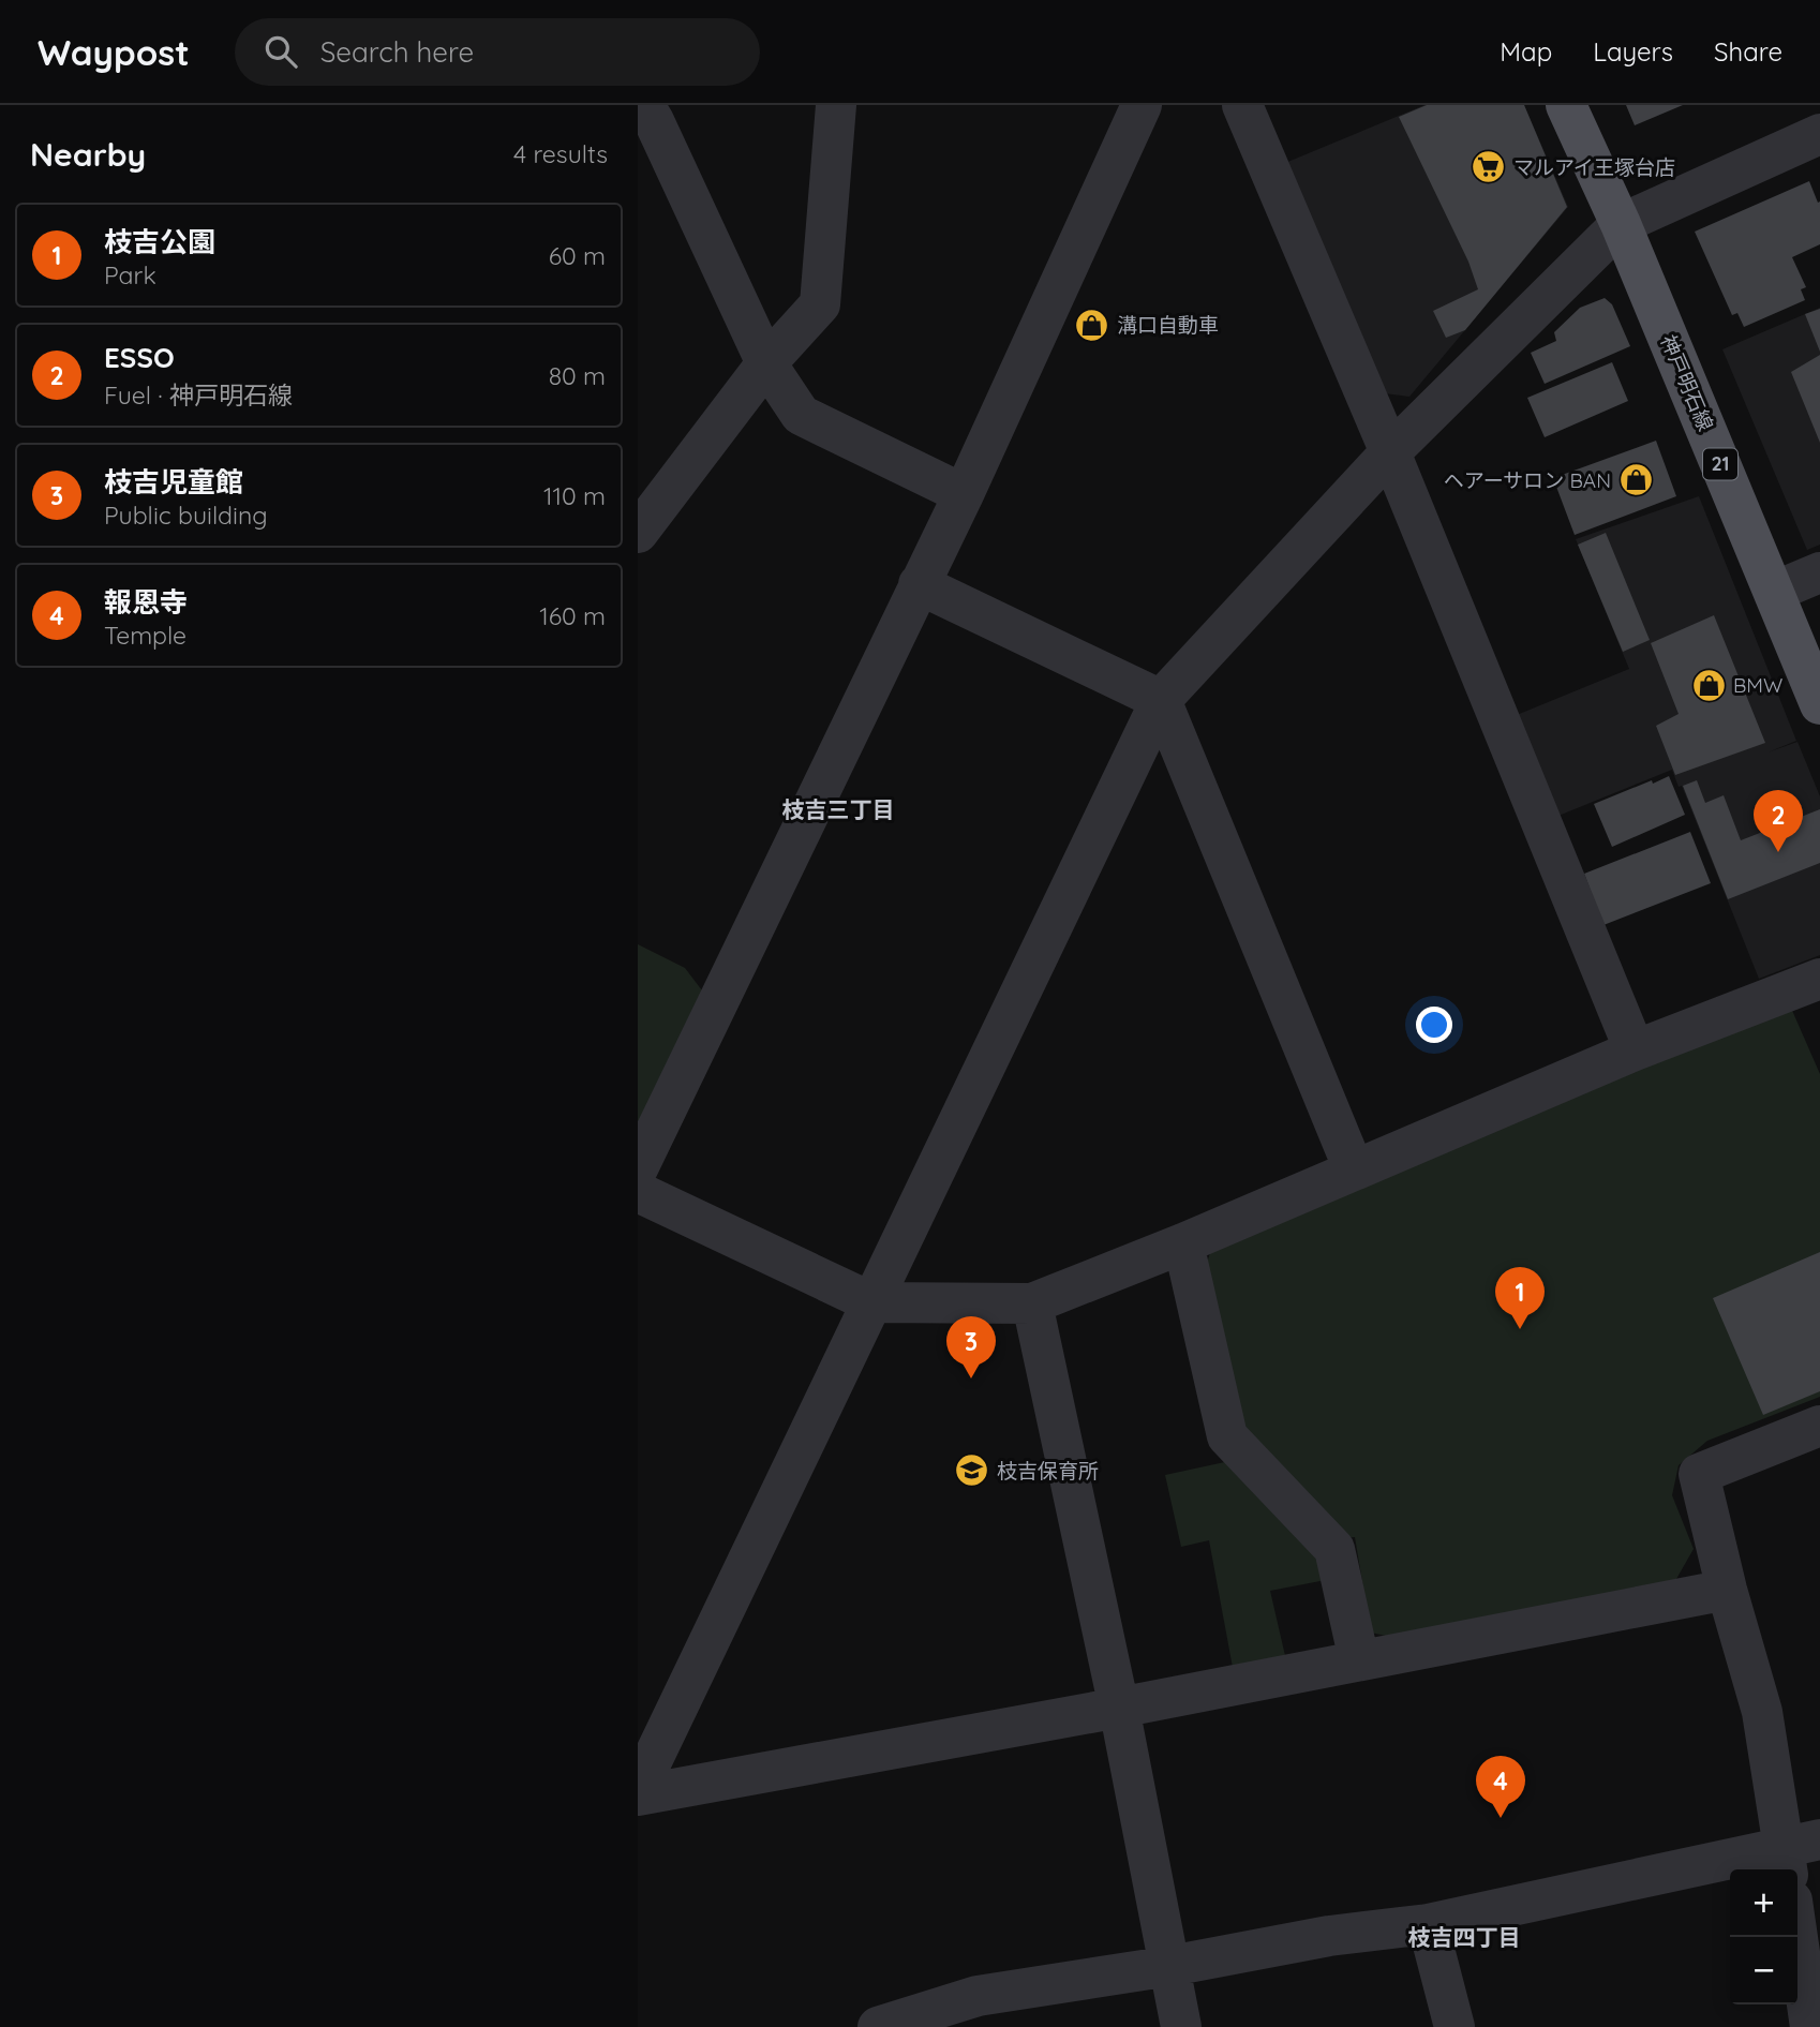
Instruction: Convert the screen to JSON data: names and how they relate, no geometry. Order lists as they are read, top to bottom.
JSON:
{
  "streets": {
    "main road": ["神戸明石線", "21"]
  },
  "districts": ["枝吉三丁目", "枝吉四丁目"],
  "places": {
    "supermarket": ["マルアイ王塚台店"],
    "shop": ["溝口自動車", "ヘアーサロン BAN", "BMW"],
    "school or university": ["枝吉保育所"]
  },
  "page": {
    "header": "Waypost",
    "search": "Search here",
    "nav": ["Map", "Layers", "Share"],
    "heading": ["Nearby", "4 results"],
    "list": [
      {
        "mark": "1",
        "name": "枝吉公園",
        "note": "Park",
        "value": "60 m"
      },
      {
        "mark": "2",
        "name": "ESSO",
        "note": "Fuel · 神戸明石線",
        "value": "80 m"
      },
      {
        "mark": "3",
        "name": "枝吉児童館",
        "note": "Public building",
        "value": "110 m"
      },
      {
        "mark": "4",
        "name": "報恩寺",
        "note": "Temple",
        "value": "160 m"
      }
    ],
    "pins": [
      "2",
      "1",
      "3",
      "4"
    ],
    "map_buttons": ["+", "−"]
  }
}
